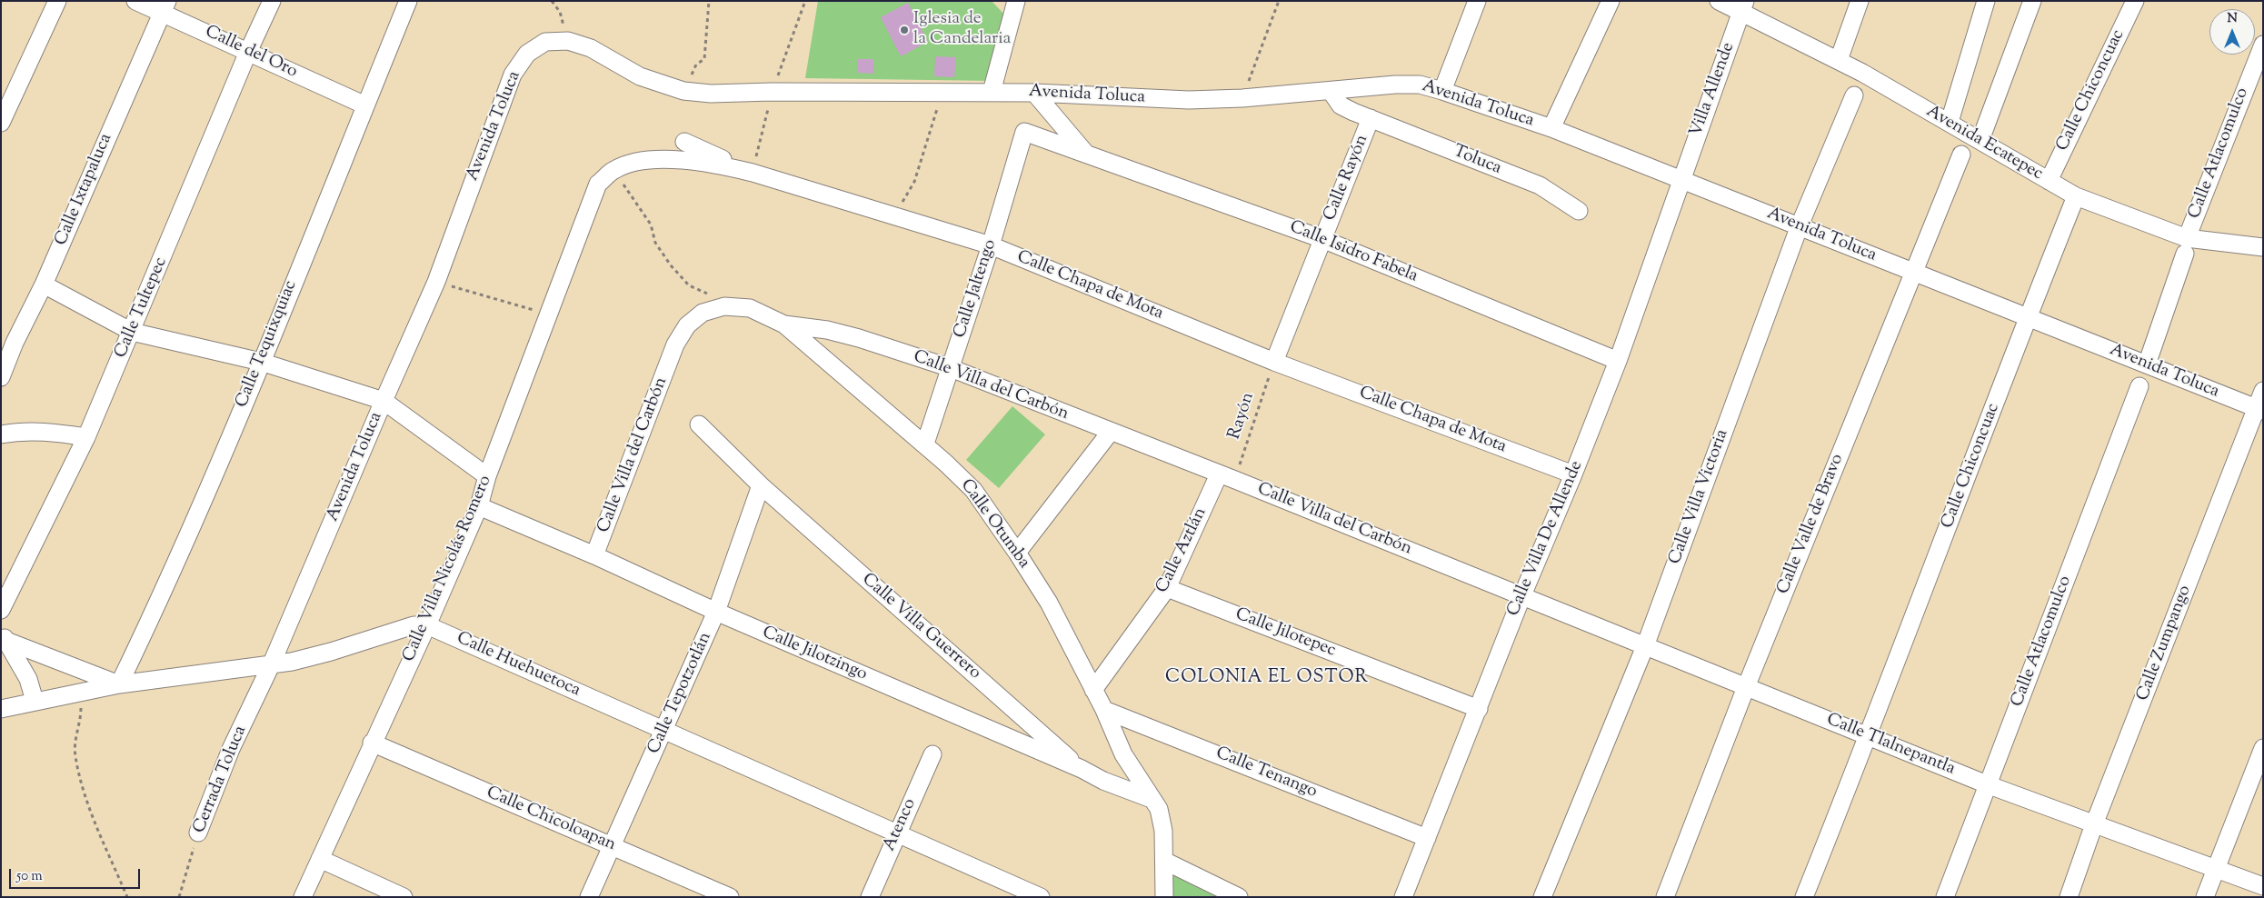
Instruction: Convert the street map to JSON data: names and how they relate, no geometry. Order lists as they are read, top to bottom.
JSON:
{
  "streets": {
    "street": [
      "Calle del Oro",
      "Villa Allende",
      "Calle Chiconcuac",
      "Avenida Toluca",
      "Avenida Ecatepec",
      "Calle Atlacomulco",
      "Toluca",
      "Calle Rayón",
      "Calle Ixtapaluca",
      "Calle Isidro Fabela",
      "Calle Chapa de Mota",
      "Calle Jaltengo",
      "Calle Tultepec",
      "Calle Tequixquiac",
      "Calle Villa del Carbón",
      "Calle Villa Victoria",
      "Calle Otumba",
      "Calle Valle de Bravo",
      "Calle Villa De Allende",
      "Calle Aztlán",
      "Calle Villa Nicolás Romero",
      "Calle Villa Guerrero",
      "Calle Jilotepec",
      "Calle Zumpango",
      "Calle Jilotzingo",
      "Calle Huehuetoca",
      "Calle Tepotzotlán",
      "Calle Tlalnepantla",
      "Calle Tenango",
      "Cerrada Toluca",
      "Calle Chicoloapan",
      "Atenco"
    ],
    "path": ["Rayón"]
  },
  "crossings": [
    ["Calle del Oro", "Calle Ixtapaluca"],
    ["Calle del Oro", "Calle Tultepec"],
    ["Calle del Oro", "Calle Tequixquiac"],
    ["Villa Allende", "Avenida Toluca"],
    ["Villa Allende", "Avenida Ecatepec"],
    ["Villa Allende", "Calle Villa De Allende"],
    ["Calle Chiconcuac", "Avenida Toluca"],
    ["Calle Chiconcuac", "Avenida Ecatepec"],
    ["Calle Chiconcuac", "Calle Tlalnepantla"],
    ["Avenida Toluca", "Calle Atlacomulco"],
    ["Avenida Toluca", "Calle Rayón"],
    ["Avenida Toluca", "Calle Isidro Fabela"],
    ["Avenida Toluca", "Calle Villa Victoria"],
    ["Avenida Toluca", "Calle Valle de Bravo"],
    ["Avenida Toluca", "Calle Villa De Allende"],
    ["Avenida Toluca", "Calle Zumpango"],
    ["Avenida Toluca", "Cerrada Toluca"],
    ["Avenida Ecatepec", "Calle Atlacomulco"],
    ["Calle Atlacomulco", "Calle Tlalnepantla"],
    ["Toluca", "Calle Rayón"],
    ["Calle Rayón", "Calle Isidro Fabela"],
    ["Calle Rayón", "Calle Chapa de Mota"],
    ["Calle Rayón", "Rayón"],
    ["Calle Isidro Fabela", "Calle Jaltengo"],
    ["Calle Isidro Fabela", "Calle Villa De Allende"],
    ["Calle Chapa de Mota", "Calle Jaltengo"],
    ["Calle Chapa de Mota", "Rayón"],
    ["Calle Chapa de Mota", "Calle Villa De Allende"],
    ["Calle Chapa de Mota", "Calle Villa Nicolás Romero"],
    ["Calle Jaltengo", "Calle Villa del Carbón"],
    ["Calle Jaltengo", "Calle Otumba"],
    ["Calle Villa del Carbón", "Rayón"],
    ["Calle Villa del Carbón", "Calle Otumba"],
    ["Calle Villa del Carbón", "Calle Villa De Allende"],
    ["Calle Villa del Carbón", "Calle Aztlán"],
    ["Calle Villa del Carbón", "Calle Jilotzingo"],
    ["Calle Villa del Carbón", "Calle Tlalnepantla"],
    ["Calle Villa Victoria", "Calle Tlalnepantla"],
    ["Calle Otumba", "Calle Aztlán"],
    ["Calle Otumba", "Calle Jilotzingo"],
    ["Calle Otumba", "Calle Tenango"],
    ["Calle Valle de Bravo", "Calle Tlalnepantla"],
    ["Calle Villa De Allende", "Calle Jilotepec"],
    ["Calle Villa De Allende", "Calle Tlalnepantla"],
    ["Calle Villa De Allende", "Calle Tenango"],
    ["Calle Aztlán", "Calle Jilotepec"],
    ["Calle Villa Nicolás Romero", "Calle Jilotzingo"],
    ["Calle Villa Nicolás Romero", "Calle Huehuetoca"],
    ["Calle Villa Nicolás Romero", "Calle Chicoloapan"],
    ["Calle Villa Guerrero", "Calle Jilotzingo"],
    ["Calle Villa Guerrero", "Calle Tepotzotlán"],
    ["Calle Zumpango", "Calle Tlalnepantla"],
    ["Calle Jilotzingo", "Calle Tepotzotlán"],
    ["Calle Huehuetoca", "Calle Tepotzotlán"],
    ["Calle Huehuetoca", "Atenco"],
    ["Calle Tepotzotlán", "Calle Chicoloapan"]
  ],
  "districts": ["COLONIA EL OSTOR"],
  "places": ["Iglesia de la Candelaria"],
  "scale_bar": "50 m",
  "north": "top"
}
